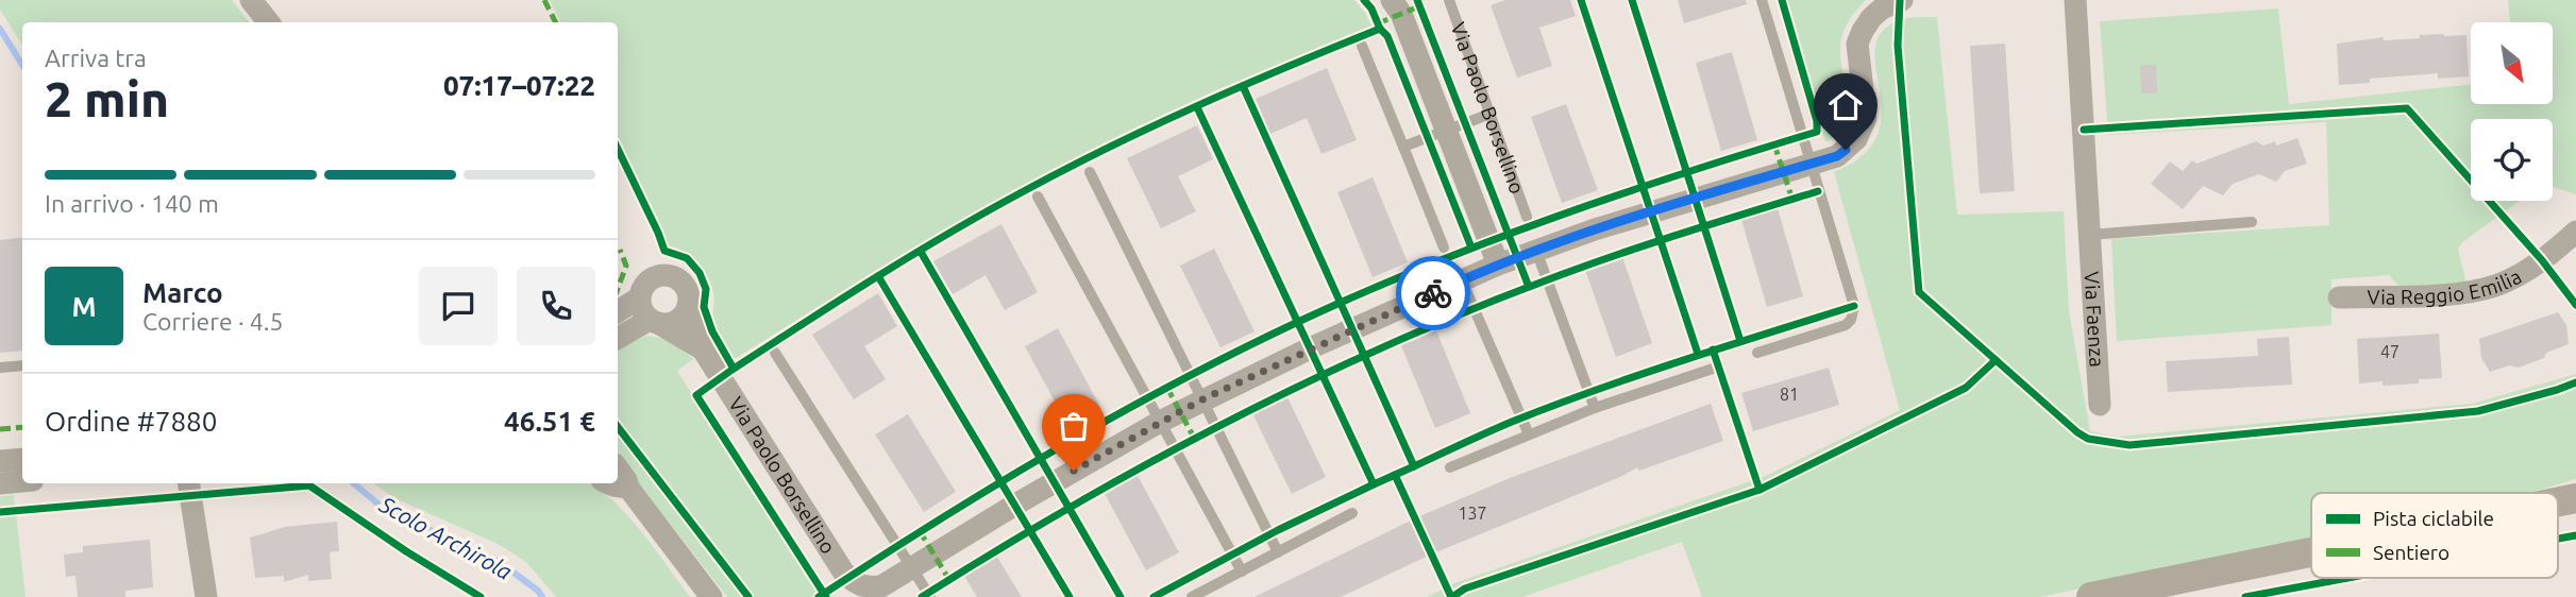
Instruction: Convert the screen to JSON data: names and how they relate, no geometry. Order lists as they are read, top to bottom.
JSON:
{
  "streets": {
    "street": ["Via Paolo Borsellino", "Via Reggio Emilia", "Via Faenza"]
  },
  "water": ["Scolo Archirola"],
  "house_numbers": ["47", "81", "137"],
  "legend": ["Pista ciclabile", "Sentiero"],
  "north": "bottom right",
  "page": {
    "heading": ["2 min", "Arriva tra", "07:17–07:22"],
    "panel": [
      "Marco",
      "Corriere · 4.5",
      "Ordine #7880",
      "46.51 €"
    ],
    "bar": "In arrivo · 140 m",
    "round": "M"
  }
}
